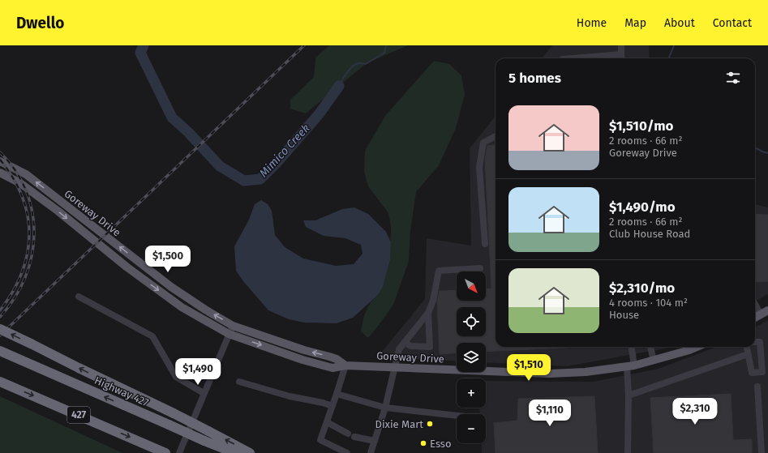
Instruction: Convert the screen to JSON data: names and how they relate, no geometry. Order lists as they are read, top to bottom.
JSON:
{
  "streets": {
    "highway": ["Highway 427", "427"],
    "main road": ["Goreway Drive"]
  },
  "water": ["Mimico Creek"],
  "places": ["Dixie Mart", "Esso"],
  "north": "bottom right",
  "page": {
    "header": "Dwello",
    "nav": [
      "Home",
      "Map",
      "About",
      "Contact"
    ],
    "heading": "5 homes",
    "list": [
      {
        "name": "$1,510/mo",
        "note": "2 rooms · 66 m² · Goreway Drive"
      },
      {
        "name": "$1,490/mo",
        "note": "2 rooms · 66 m² · Club House Road"
      },
      {
        "name": "$2,310/mo",
        "note": "4 rooms · 104 m² · House"
      }
    ],
    "price": [
      "$1,500",
      "$1,510",
      "$1,490",
      "$2,310",
      "$1,110"
    ],
    "map_buttons": ["+", "−"]
  }
}
